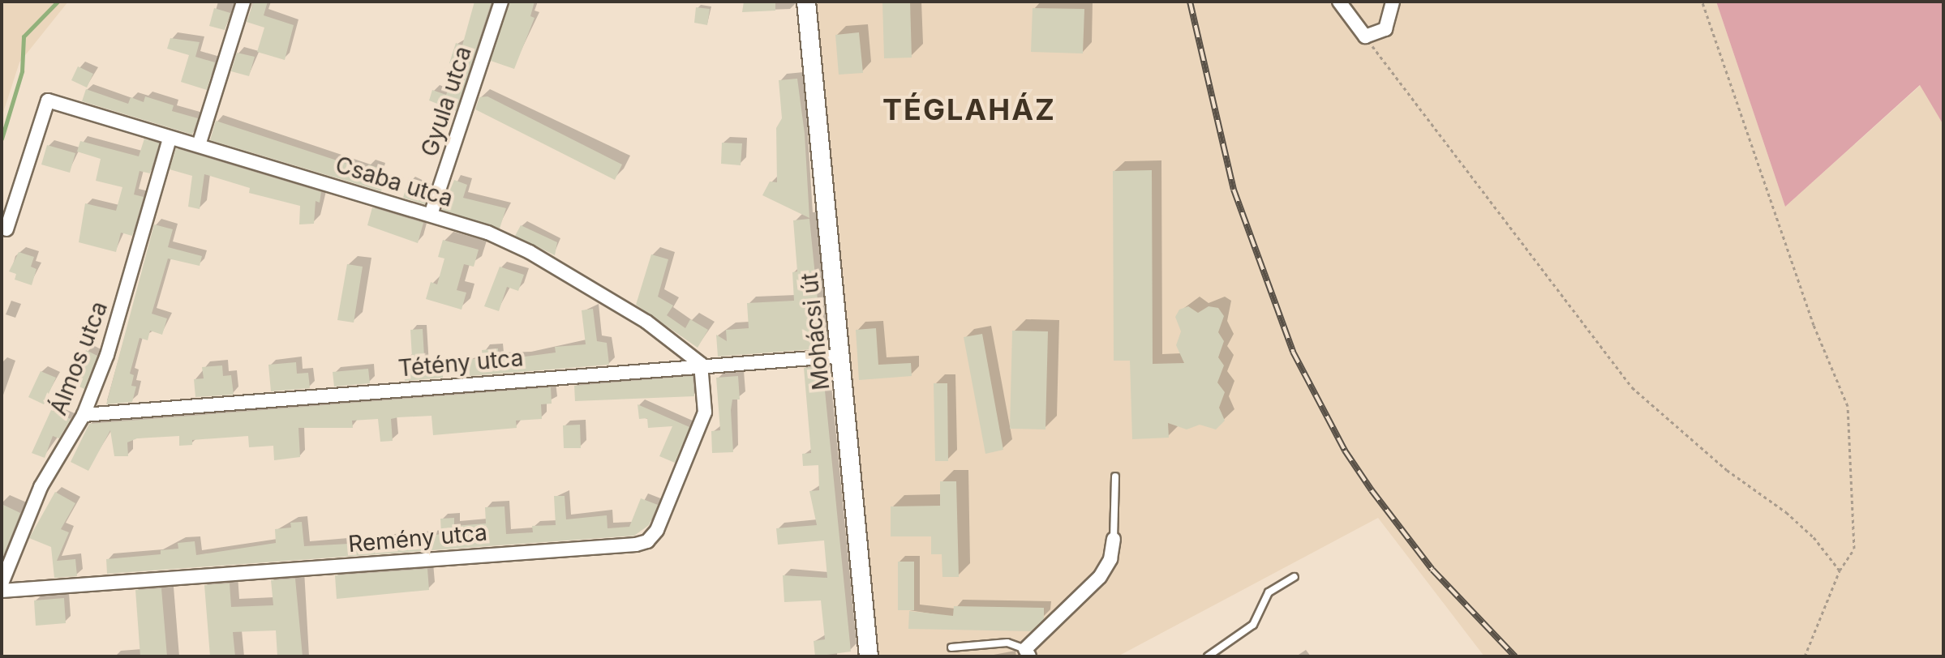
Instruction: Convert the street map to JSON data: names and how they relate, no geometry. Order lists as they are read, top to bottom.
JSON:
{
  "streets": {
    "main road": ["Mohácsi út"],
    "street": [
      "Gyula utca",
      "Csaba utca",
      "Álmos utca",
      "Tétény utca",
      "Remény utca"
    ]
  },
  "crossings": [
    ["Gyula utca", "Csaba utca"],
    ["Csaba utca", "Álmos utca"],
    ["Csaba utca", "Tétény utca"],
    ["Csaba utca", "Remény utca"],
    ["Mohácsi út", "Tétény utca"],
    ["Álmos utca", "Tétény utca"],
    ["Tétény utca", "Remény utca"]
  ],
  "districts": ["TÉGLAHÁZ"]
}
